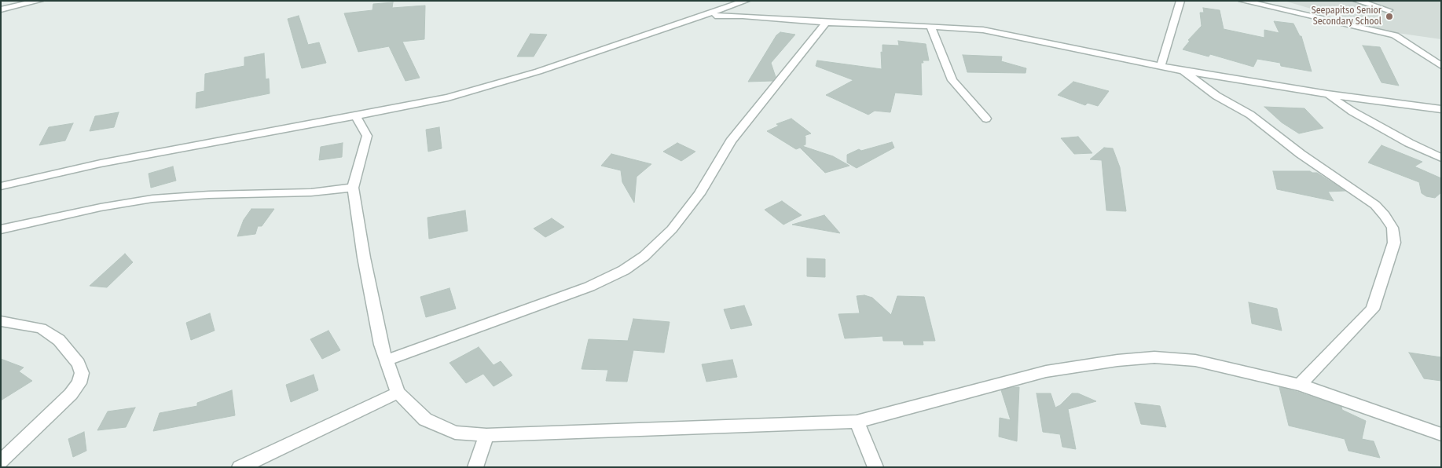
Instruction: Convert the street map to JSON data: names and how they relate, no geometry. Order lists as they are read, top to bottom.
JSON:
{
  "places": ["Seepapitso Senior Secondary School"]
}
